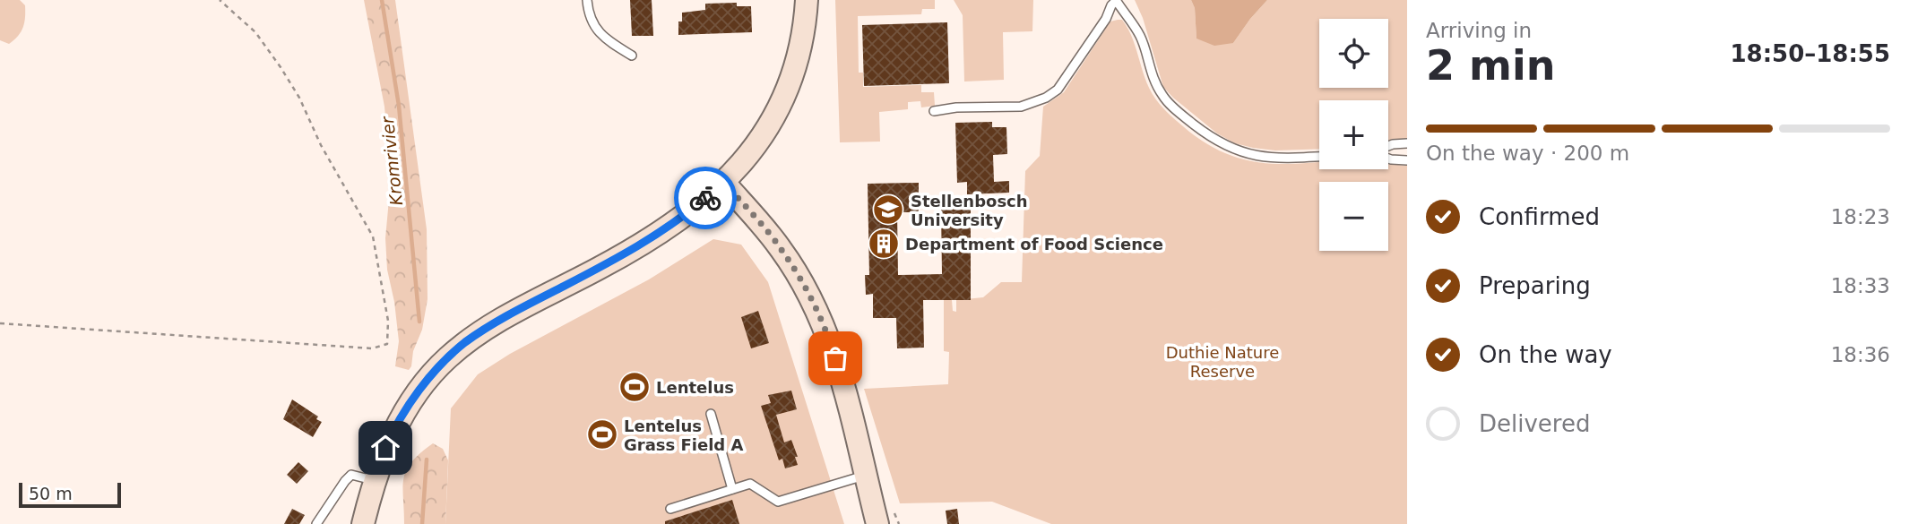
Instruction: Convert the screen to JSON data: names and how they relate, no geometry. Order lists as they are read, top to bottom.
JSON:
{
  "water": ["Kromrivier"],
  "parks": ["Duthie Nature Reserve"],
  "places": {
    "school or university": ["Stellenbosch University"],
    "building": ["Department of Food Science"],
    "sports": ["Lentelus", "Lentelus Grass Field A"]
  },
  "scale_bar": "50 m",
  "page": {
    "heading": ["2 min", "Arriving in", "18:50–18:55"],
    "map_buttons": ["+", "−"],
    "bar": "On the way · 200 m",
    "list": [
      ["Confirmed", "18:23"],
      ["Preparing", "18:33"],
      ["On the way", "18:36"],
      "Delivered"
    ],
    "scale": "50 m"
  }
}
